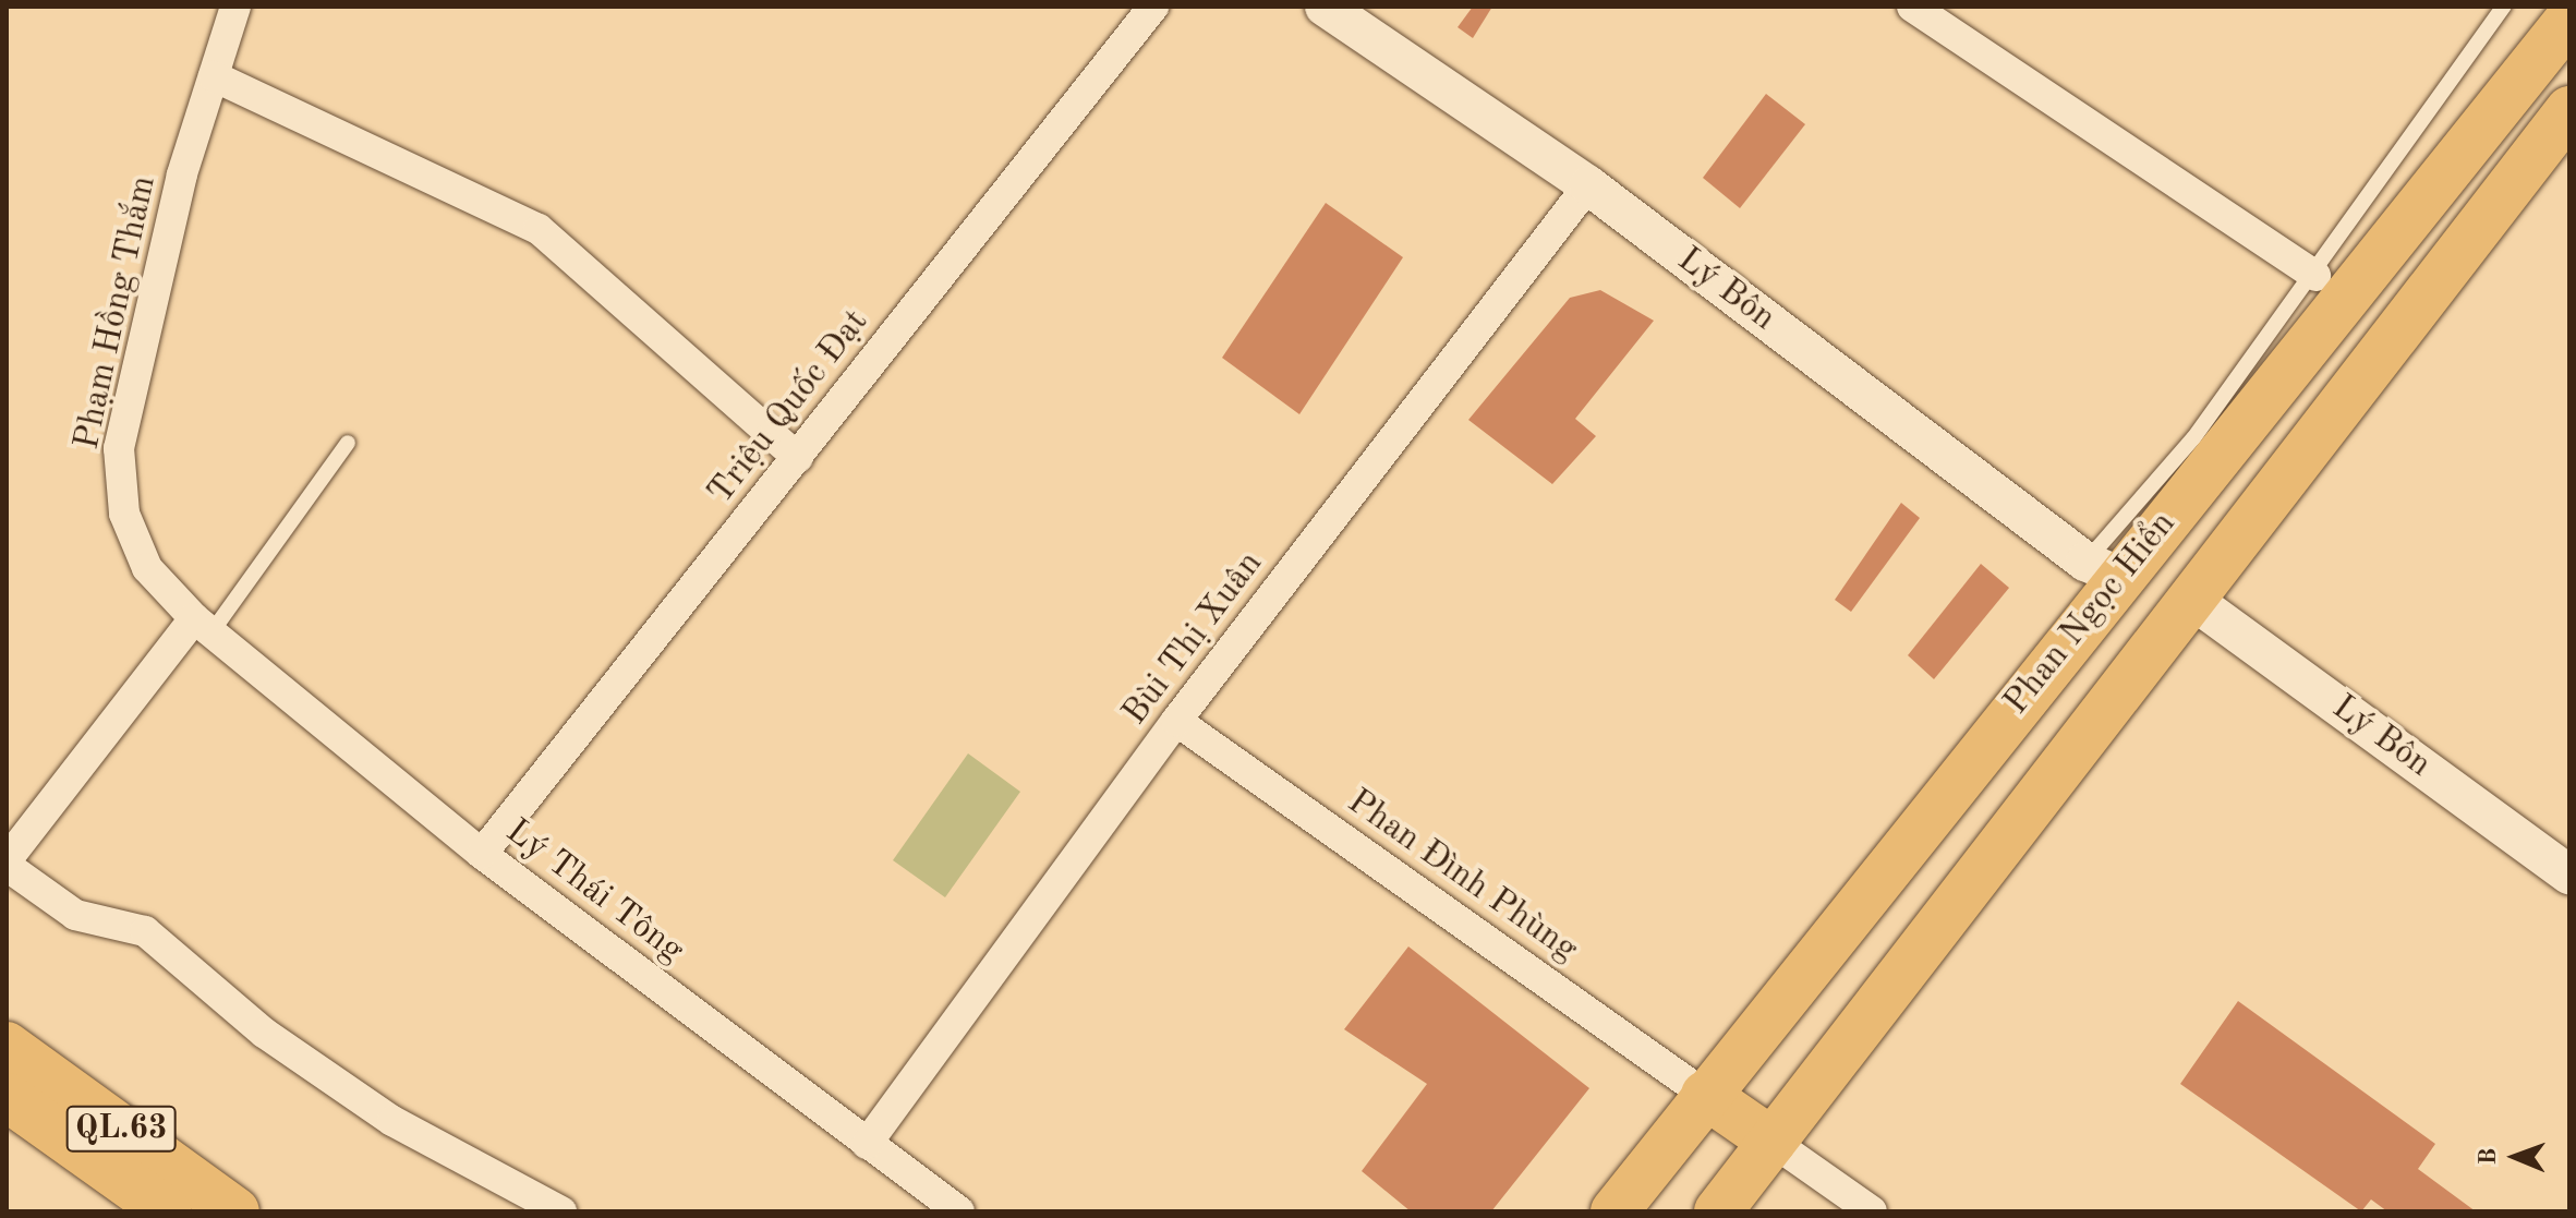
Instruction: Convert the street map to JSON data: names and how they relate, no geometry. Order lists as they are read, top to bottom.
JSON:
{
  "streets": {
    "highway": ["Phan Ngọc Hiển", "QL.63"],
    "street": [
      "Lý Bôn",
      "Phạm Hồng Thắm",
      "Triệu Quốc Đạt",
      "Bùi Thị Xuân",
      "Phan Đình Phùng",
      "Lý Thái Tông"
    ]
  },
  "crossings": [
    ["Lý Bôn", "Phan Ngọc Hiển"],
    ["Lý Bôn", "Bùi Thị Xuân"],
    ["Phạm Hồng Thắm", "Lý Thái Tông"],
    ["Triệu Quốc Đạt", "Lý Thái Tông"],
    ["Phan Ngọc Hiển", "Phan Đình Phùng"],
    ["Bùi Thị Xuân", "Phan Đình Phùng"],
    ["Bùi Thị Xuân", "Lý Thái Tông"]
  ],
  "north": "left"
}
